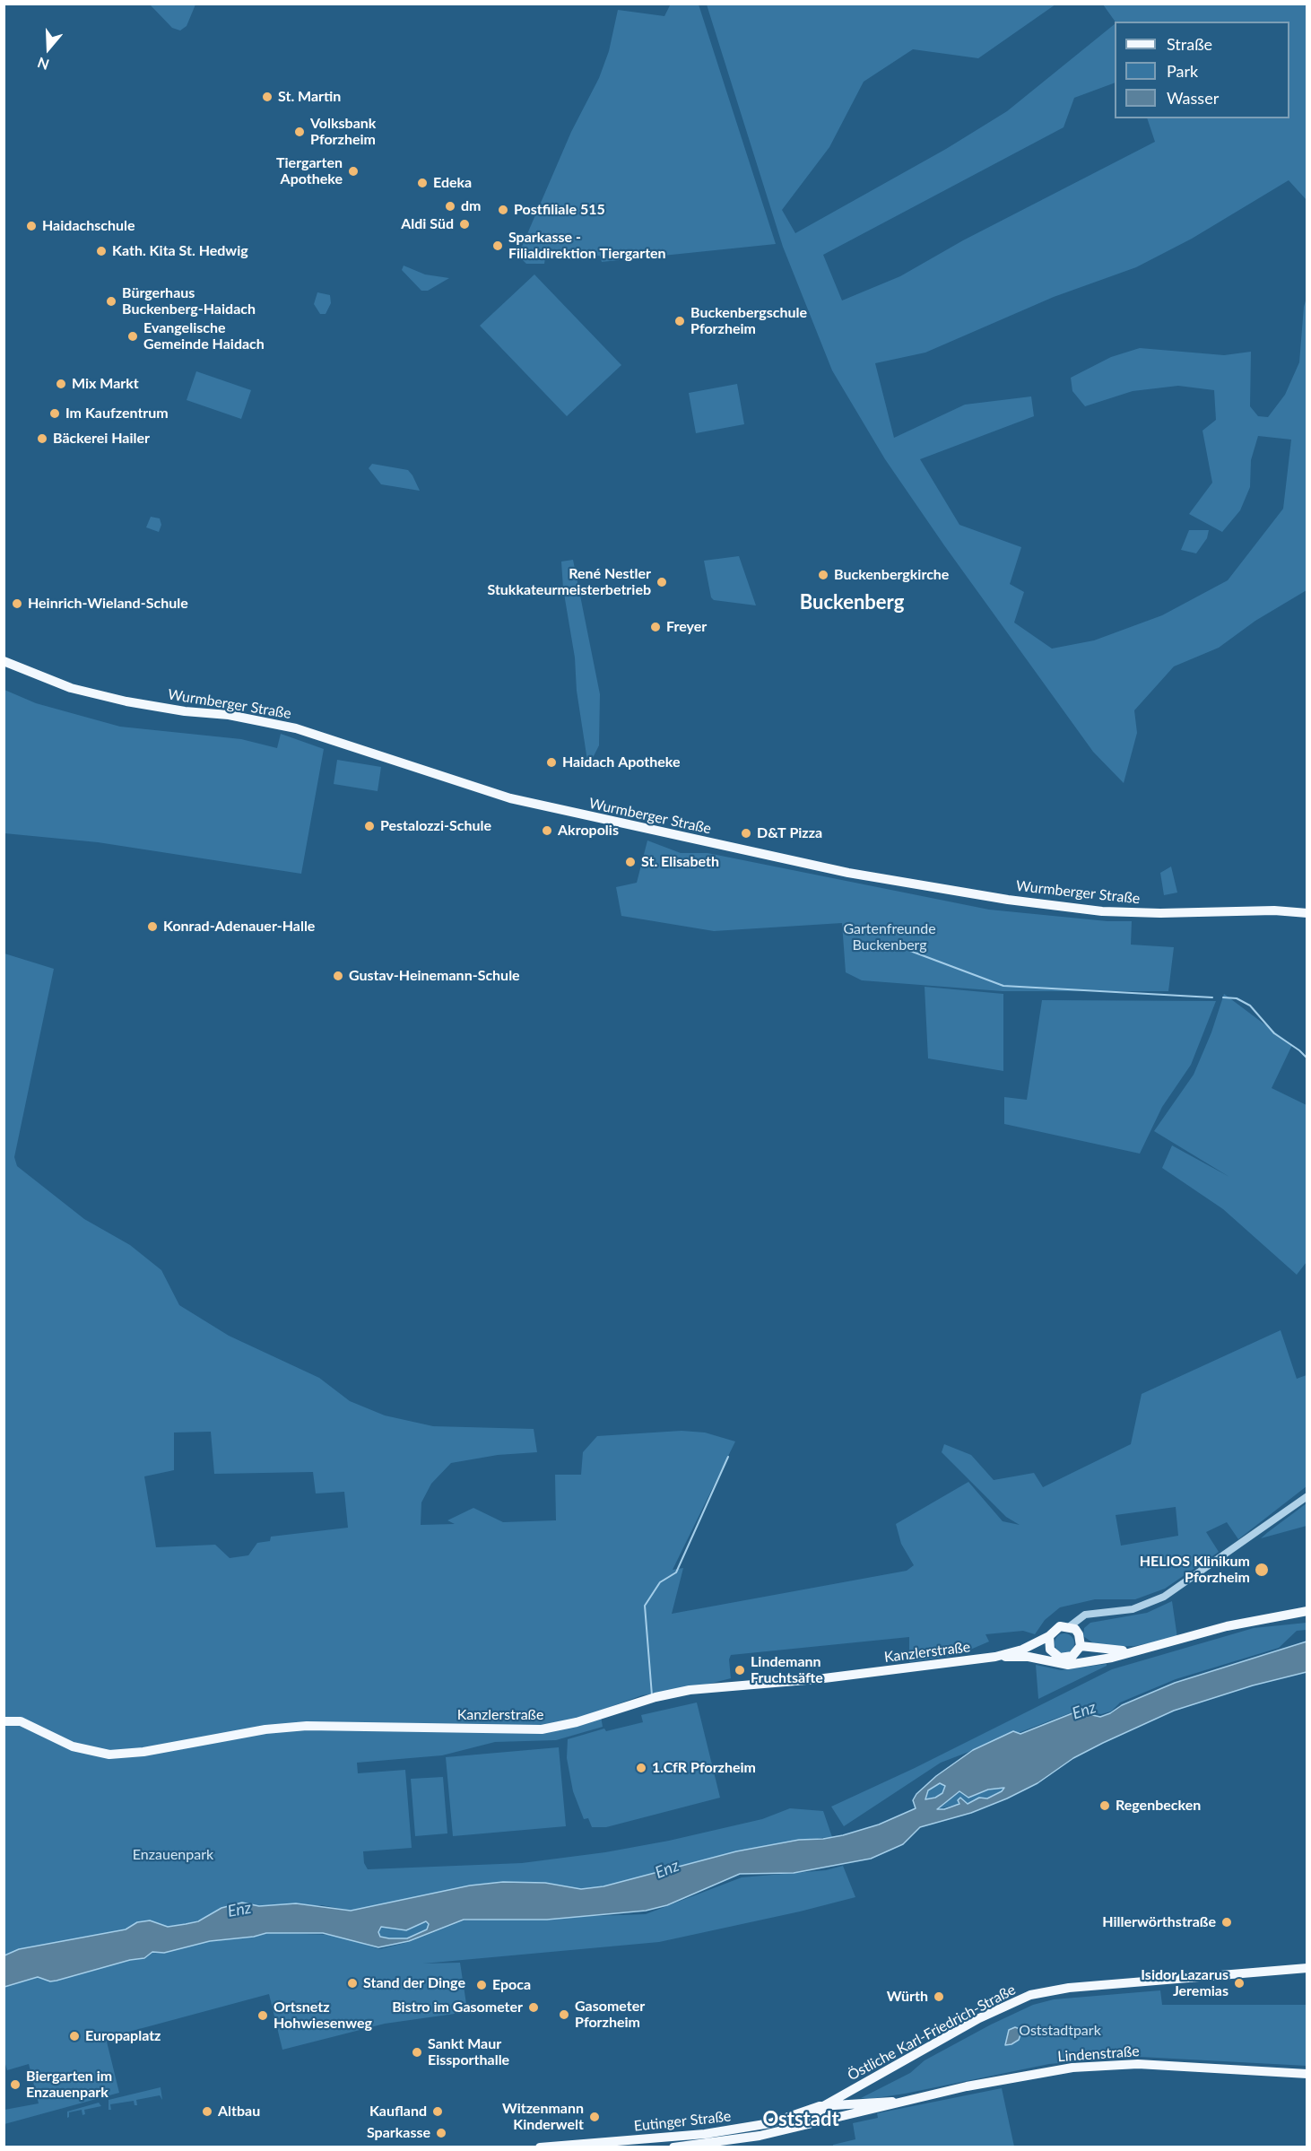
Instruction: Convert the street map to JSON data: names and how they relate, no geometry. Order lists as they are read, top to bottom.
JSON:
{
  "streets": {
    "main road": [
      "Wurmberger Straße",
      "Kanzlerstraße",
      "Östliche Karl-Friedrich-Straße",
      "Lindenstraße",
      "Eutinger Straße"
    ]
  },
  "crossings": [
    ["Östliche Karl-Friedrich-Straße", "Lindenstraße"],
    ["Östliche Karl-Friedrich-Straße", "Eutinger Straße"],
    ["Lindenstraße", "Eutinger Straße"]
  ],
  "districts": ["Buckenberg", "Oststadt"],
  "water": ["Enz"],
  "parks": ["Gartenfreunde Buckenberg", "Enzauenpark", "Oststadtpark"],
  "places": [
    "St. Martin",
    "Volksbank Pforzheim",
    "Tiergarten Apotheke",
    "Edeka",
    "dm",
    "Postfiliale 515",
    "Aldi Süd",
    "Haidachschule",
    "Sparkasse - Filialdirektion Tiergarten",
    "Kath. Kita St. Hedwig",
    "Bürgerhaus Buckenberg-Haidach",
    "Buckenbergschule Pforzheim",
    "Evangelische Gemeinde Haidach",
    "Mix Markt",
    "Im Kaufzentrum",
    "Bäckerei Hailer",
    "Buckenbergkirche",
    "René Nestler Stukkateurmeisterbetrieb",
    "Heinrich-Wieland-Schule",
    "Freyer",
    "Haidach Apotheke",
    "Pestalozzi-Schule",
    "Akropolis",
    "D&T Pizza",
    "St. Elisabeth",
    "Konrad-Adenauer-Halle",
    "Gustav-Heinemann-Schule",
    "HELIOS Klinikum Pforzheim",
    "Lindemann Fruchtsäfte",
    "1.CfR Pforzheim",
    "Regenbecken",
    "Hillerwörthstraße",
    "Stand der Dinge",
    "Isidor Lazarus Jeremias",
    "Epoca",
    "Würth",
    "Bistro im Gasometer",
    "Gasometer Pforzheim",
    "Ortsnetz Hohwiesenweg",
    "Europaplatz",
    "Sankt Maur Eissporthalle",
    "Biergarten im Enzauenpark",
    "Altbau",
    "Kaufland",
    "Witzenmann Kinderwelt",
    "Sparkasse"
  ],
  "legend": ["Straße", "Park", "Wasser"],
  "north": "bottom"
}
